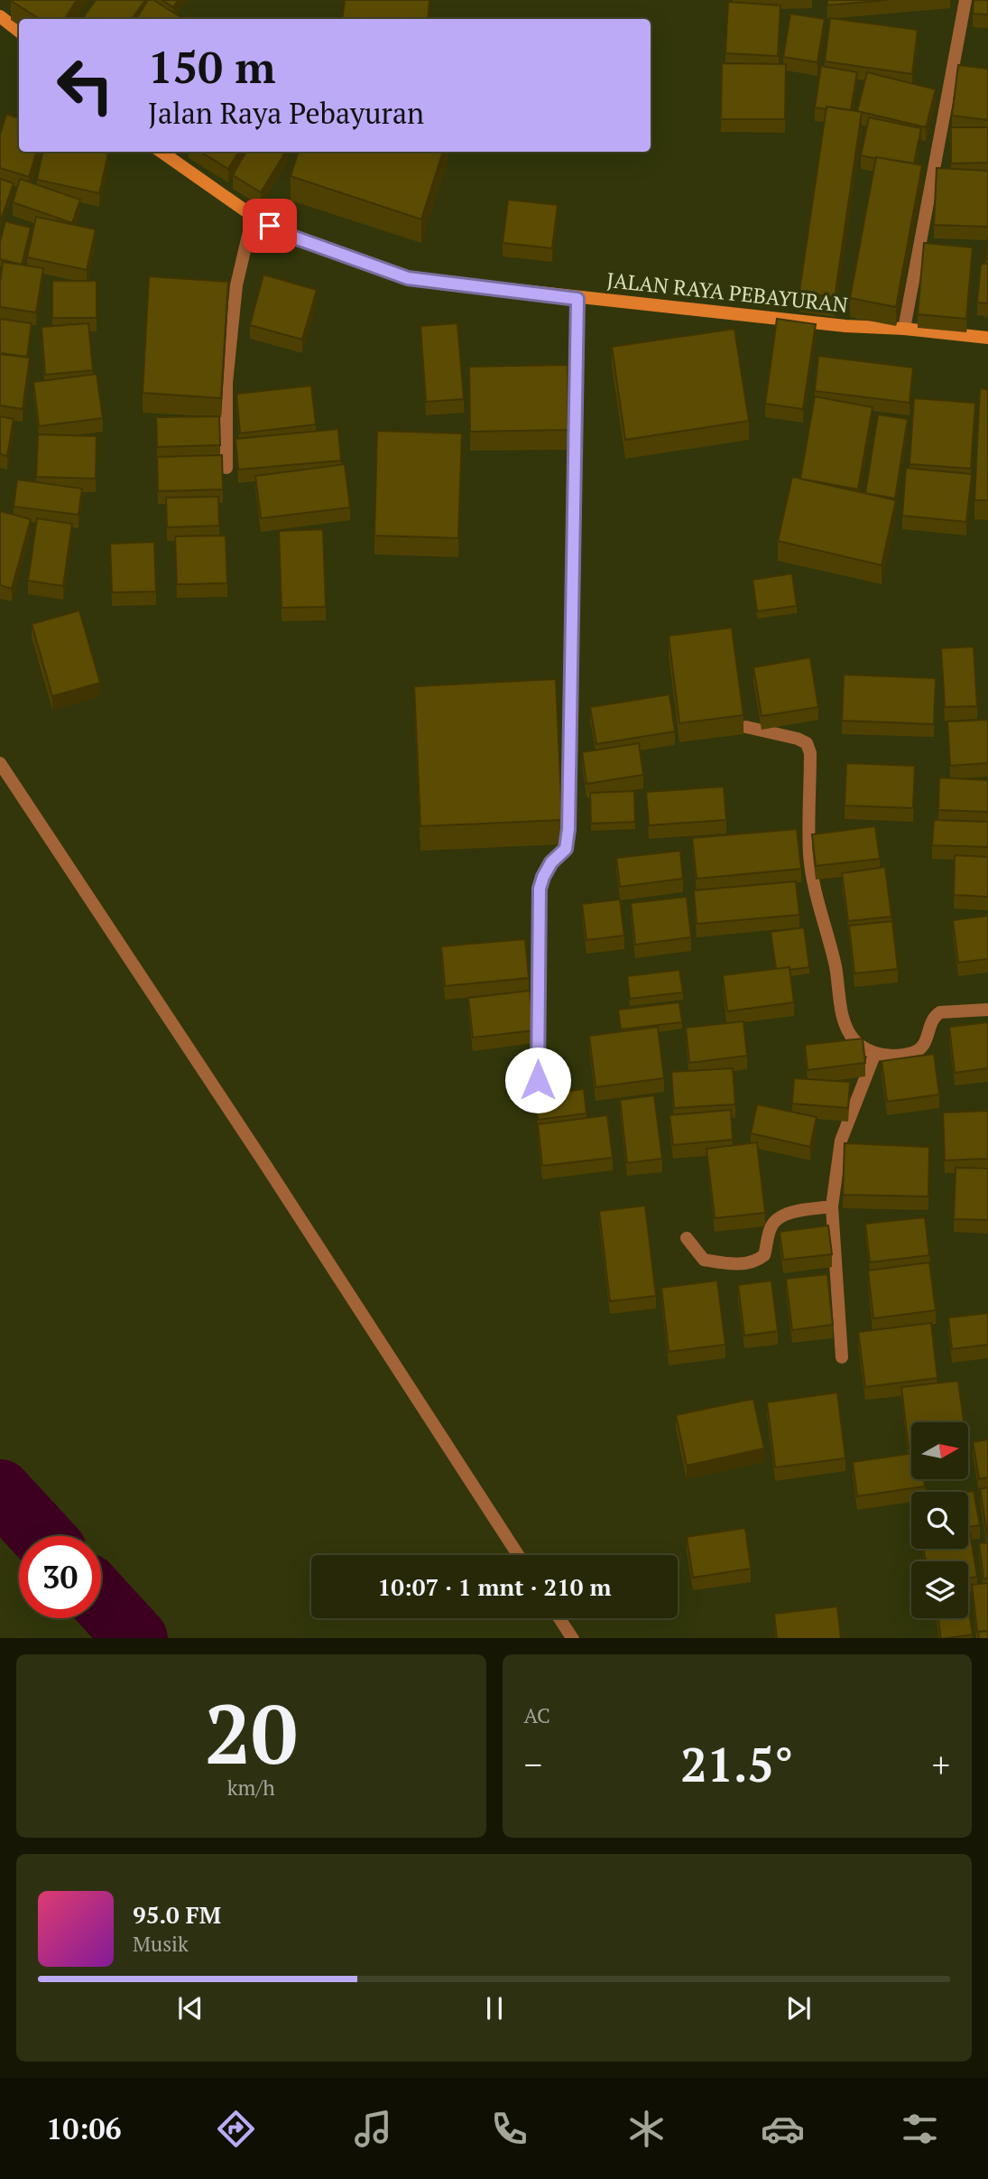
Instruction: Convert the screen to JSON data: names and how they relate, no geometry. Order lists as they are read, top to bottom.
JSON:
{
  "streets": {
    "main road": ["JALAN RAYA PEBAYURAN"]
  },
  "north": "right",
  "page": {
    "turn": ["150 m", "Jalan Raya Pebayuran"],
    "limit": "30",
    "trip": "10:07 · 1 mnt · 210 m",
    "tile": [
      ["20", "km/h"],
      "AC"
    ],
    "heat": ["−", "21.5°", "+"],
    "song": ["95.0 FM", "Musik"],
    "tabs": "10:06"
  }
}
